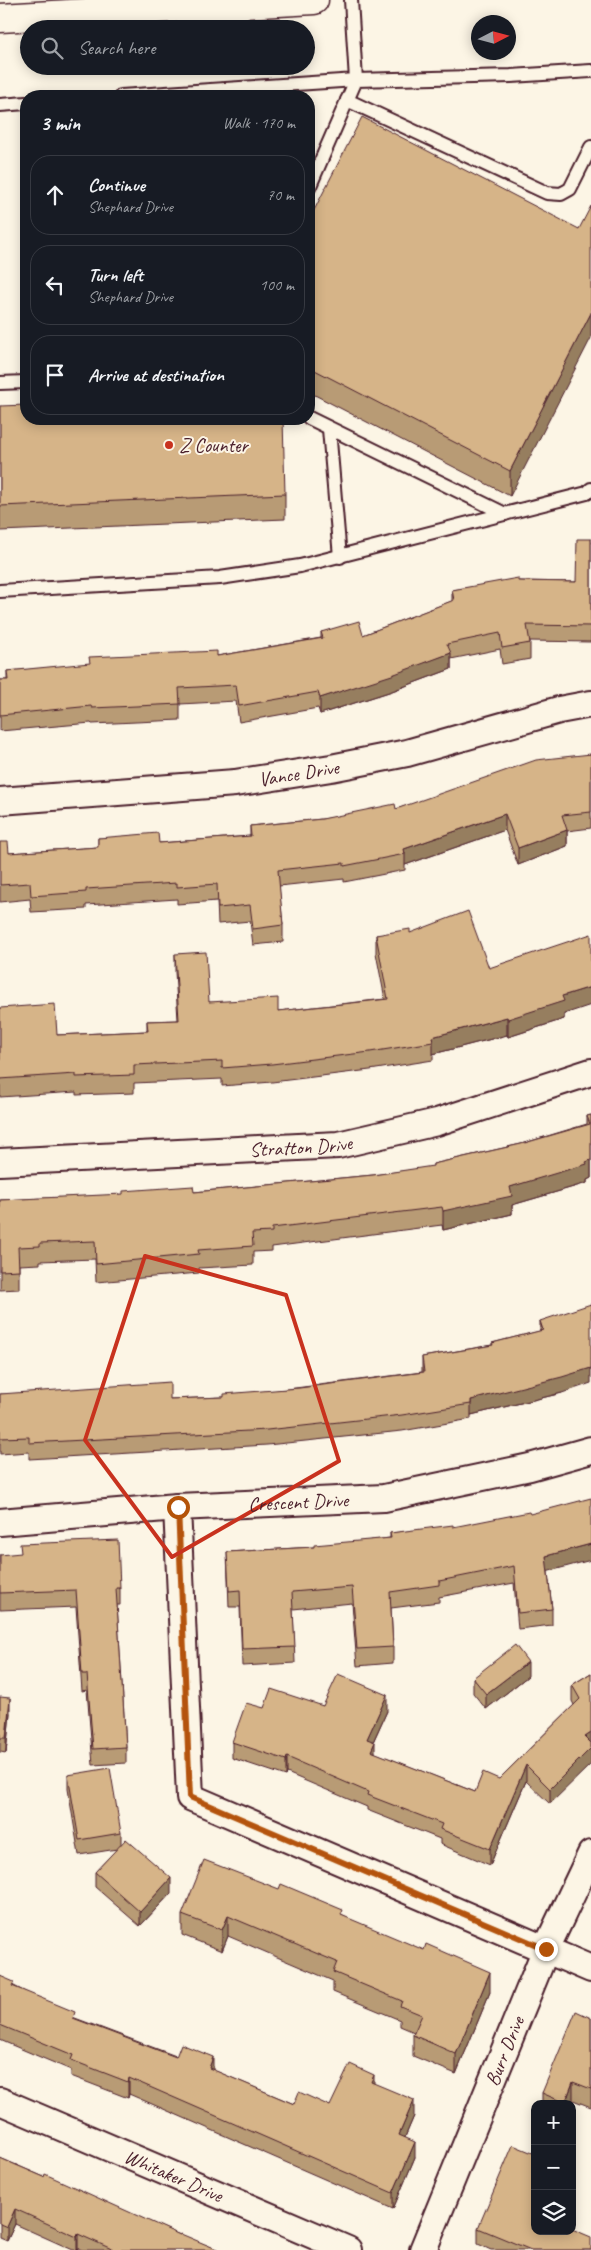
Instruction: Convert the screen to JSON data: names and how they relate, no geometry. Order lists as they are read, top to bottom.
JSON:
{
  "streets": {
    "street": [
      "Vance Drive",
      "Stratton Drive",
      "Crescent Drive",
      "Burr Drive",
      "Whitaker Drive"
    ]
  },
  "places": ["Z Counter"],
  "north": "right",
  "page": {
    "search": "Search here",
    "heading": ["3 min", "Walk · 170 m"],
    "list": [
      ["Continue", "Shephard Drive", "70 m"],
      ["Turn left", "Shephard Drive", "100 m"],
      "Arrive at destination"
    ],
    "map_buttons": ["+", "−"]
  }
}
